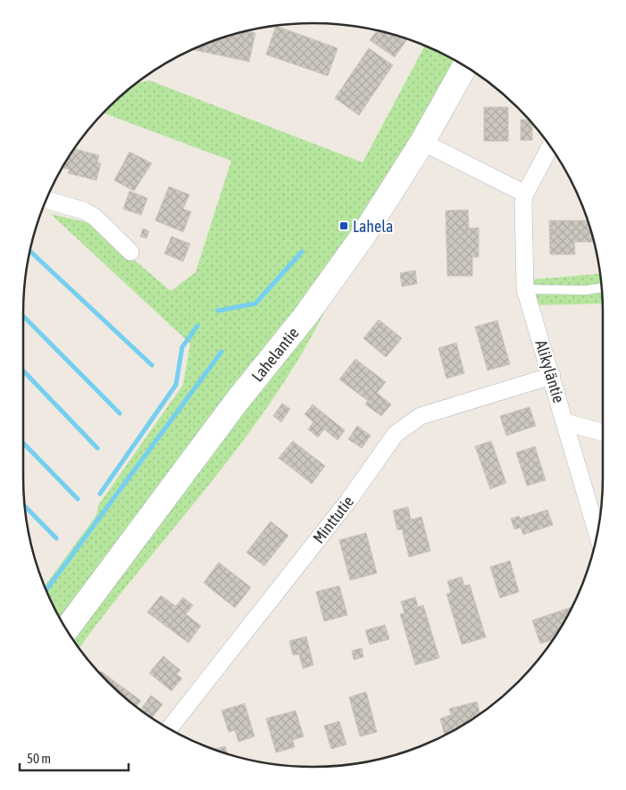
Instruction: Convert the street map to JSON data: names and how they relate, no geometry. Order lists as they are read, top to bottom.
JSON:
{
  "streets": {
    "main road": ["Lahelantie"],
    "street": ["Alikyläntie", "Minttutie"]
  },
  "crossings": [
    ["Alikyläntie", "Minttutie"]
  ],
  "places": {
    "transit": ["Lahela"]
  },
  "scale_bar": "50 m"
}
